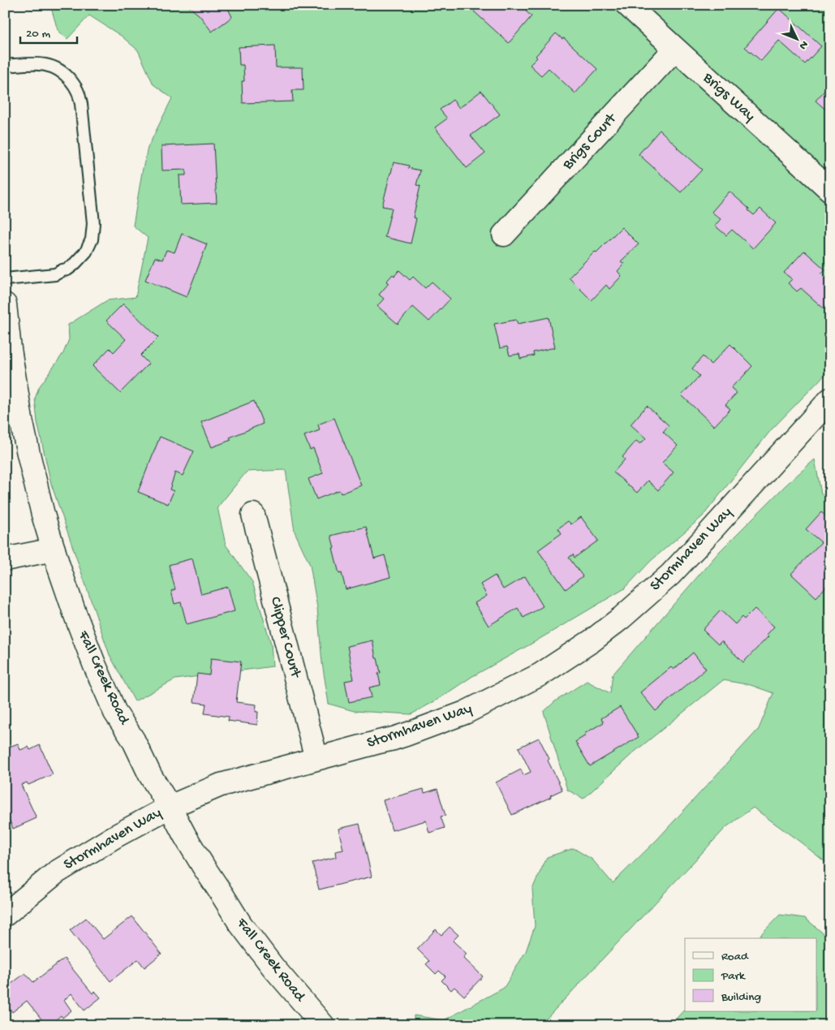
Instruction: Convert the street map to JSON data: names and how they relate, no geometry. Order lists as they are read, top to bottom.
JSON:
{
  "streets": {
    "street": [
      "Brigs Way",
      "Brigs Court",
      "Stormhaven Way",
      "Clipper Court",
      "Fall Creek Road"
    ]
  },
  "crossings": [
    ["Brigs Way", "Brigs Court"],
    ["Stormhaven Way", "Clipper Court"],
    ["Stormhaven Way", "Fall Creek Road"]
  ],
  "legend": ["Road", "Park", "Building"],
  "scale_bar": "20 m",
  "north": "bottom right"
}
